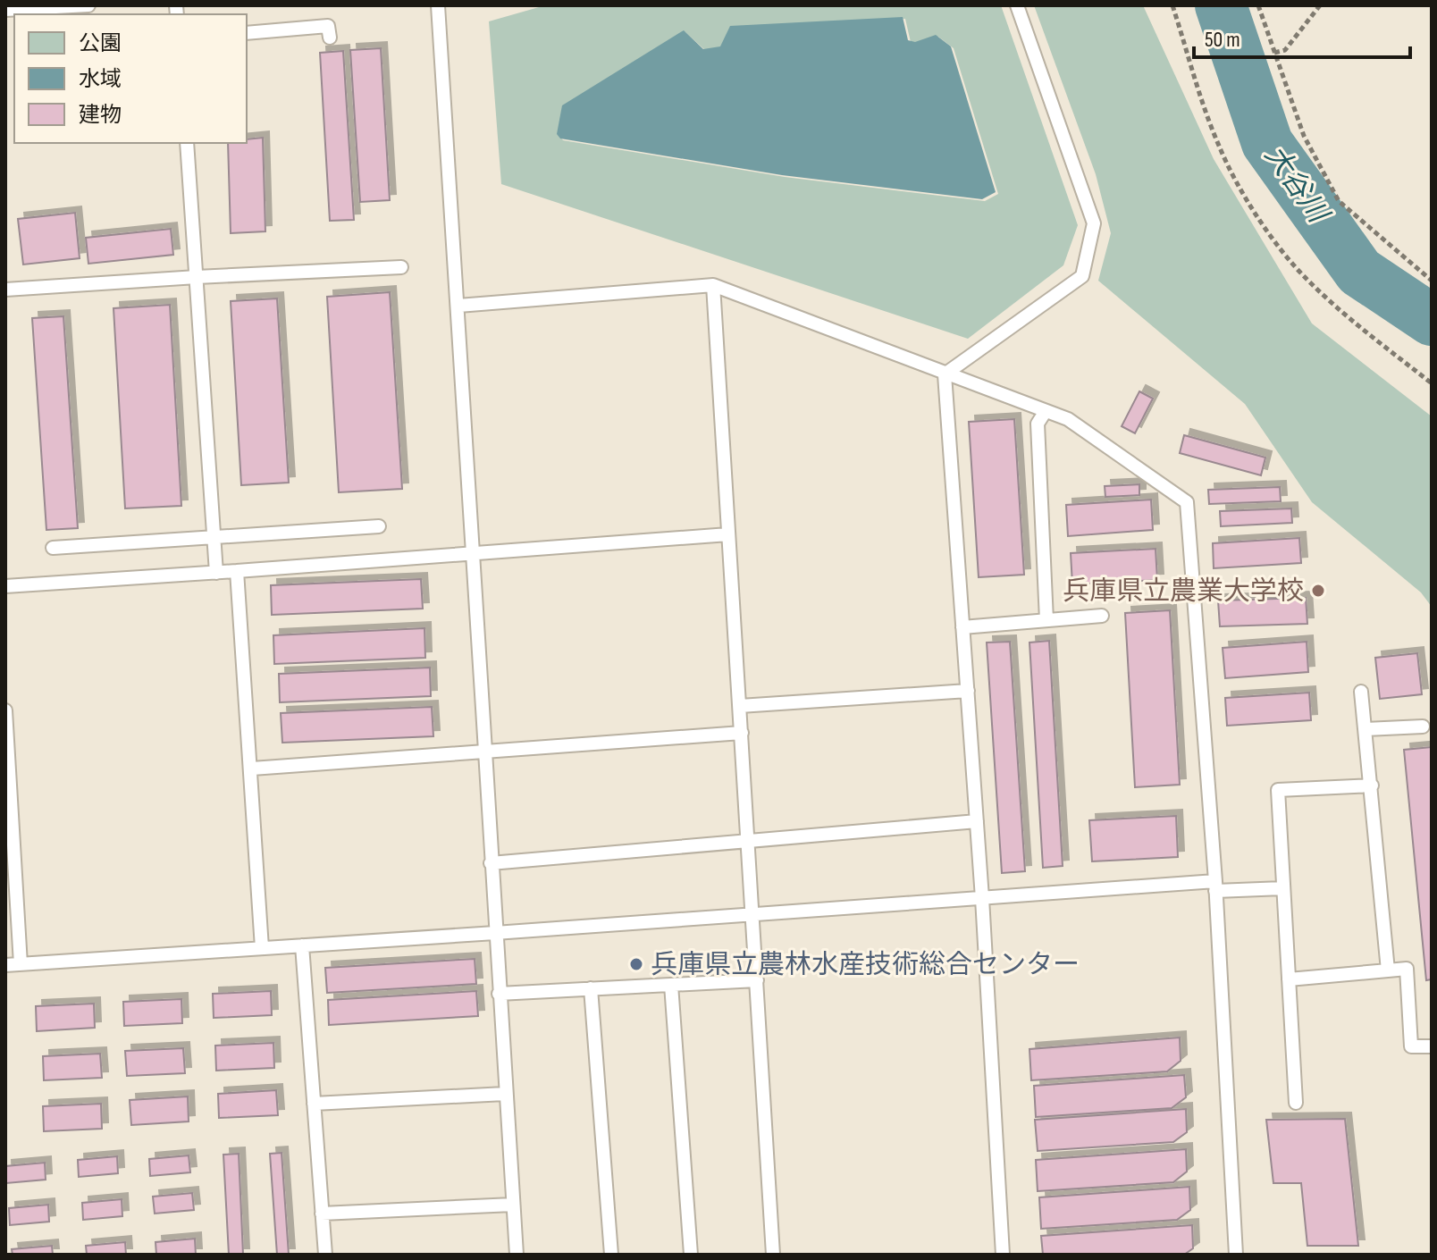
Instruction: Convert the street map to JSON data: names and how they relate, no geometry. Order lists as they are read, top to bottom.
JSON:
{
  "water": ["大谷川"],
  "places": ["兵庫県立農業大学校", "兵庫県立農林水産技術総合センター"],
  "legend": ["公園", "水域", "建物"],
  "scale_bar": "50 m"
}
